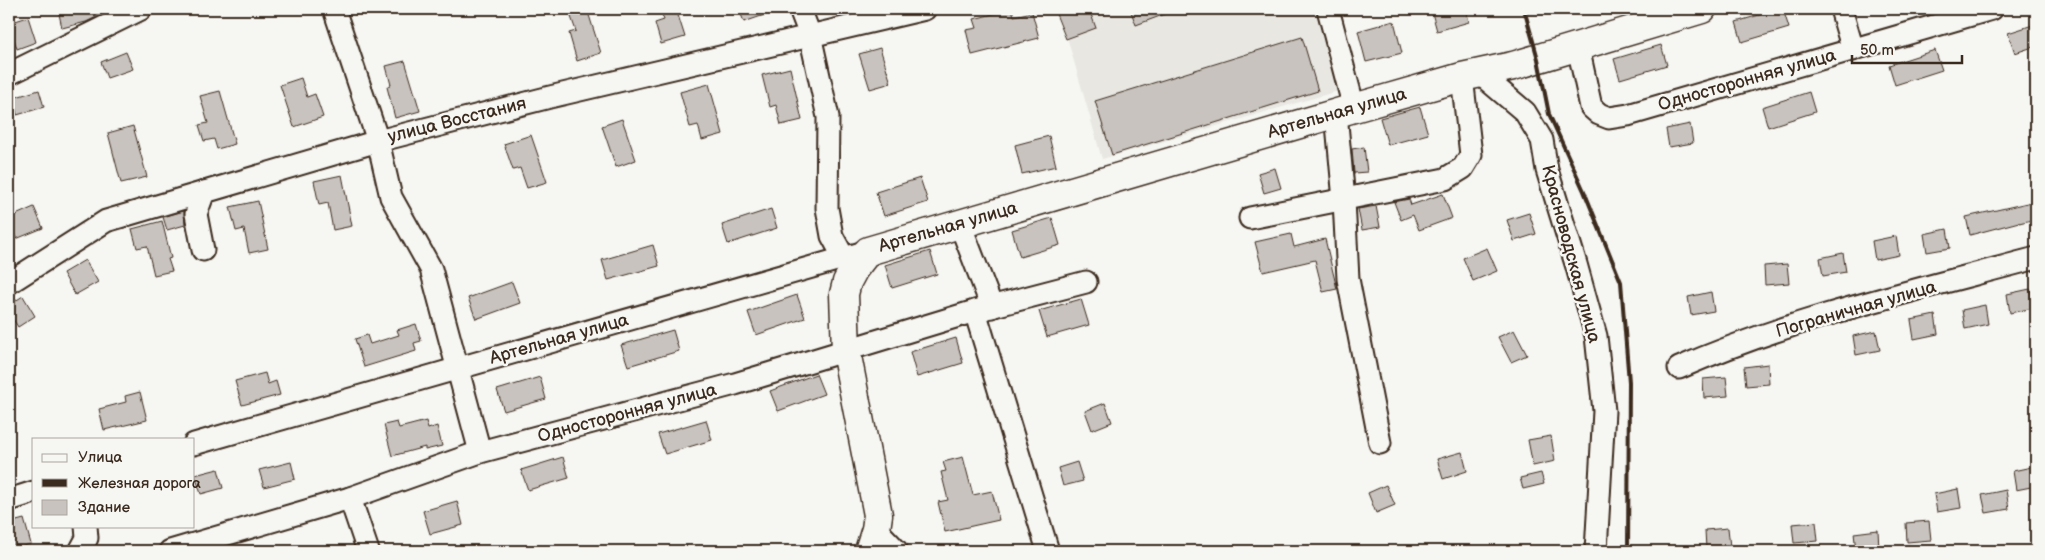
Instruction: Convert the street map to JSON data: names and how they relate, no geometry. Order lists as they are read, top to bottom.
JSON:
{
  "streets": {
    "main road": ["Артельная улица"],
    "street": [
      "Односторонняя улица",
      "улица Восстания",
      "Красноводская улица",
      "Пограничная улица"
    ]
  },
  "crossings": [
    ["Односторонняя улица", "Артельная улица"],
    ["Артельная улица", "Красноводская улица"]
  ],
  "legend": ["Улица", "Железная дорога", "Здание"],
  "scale_bar": "50 m"
}
